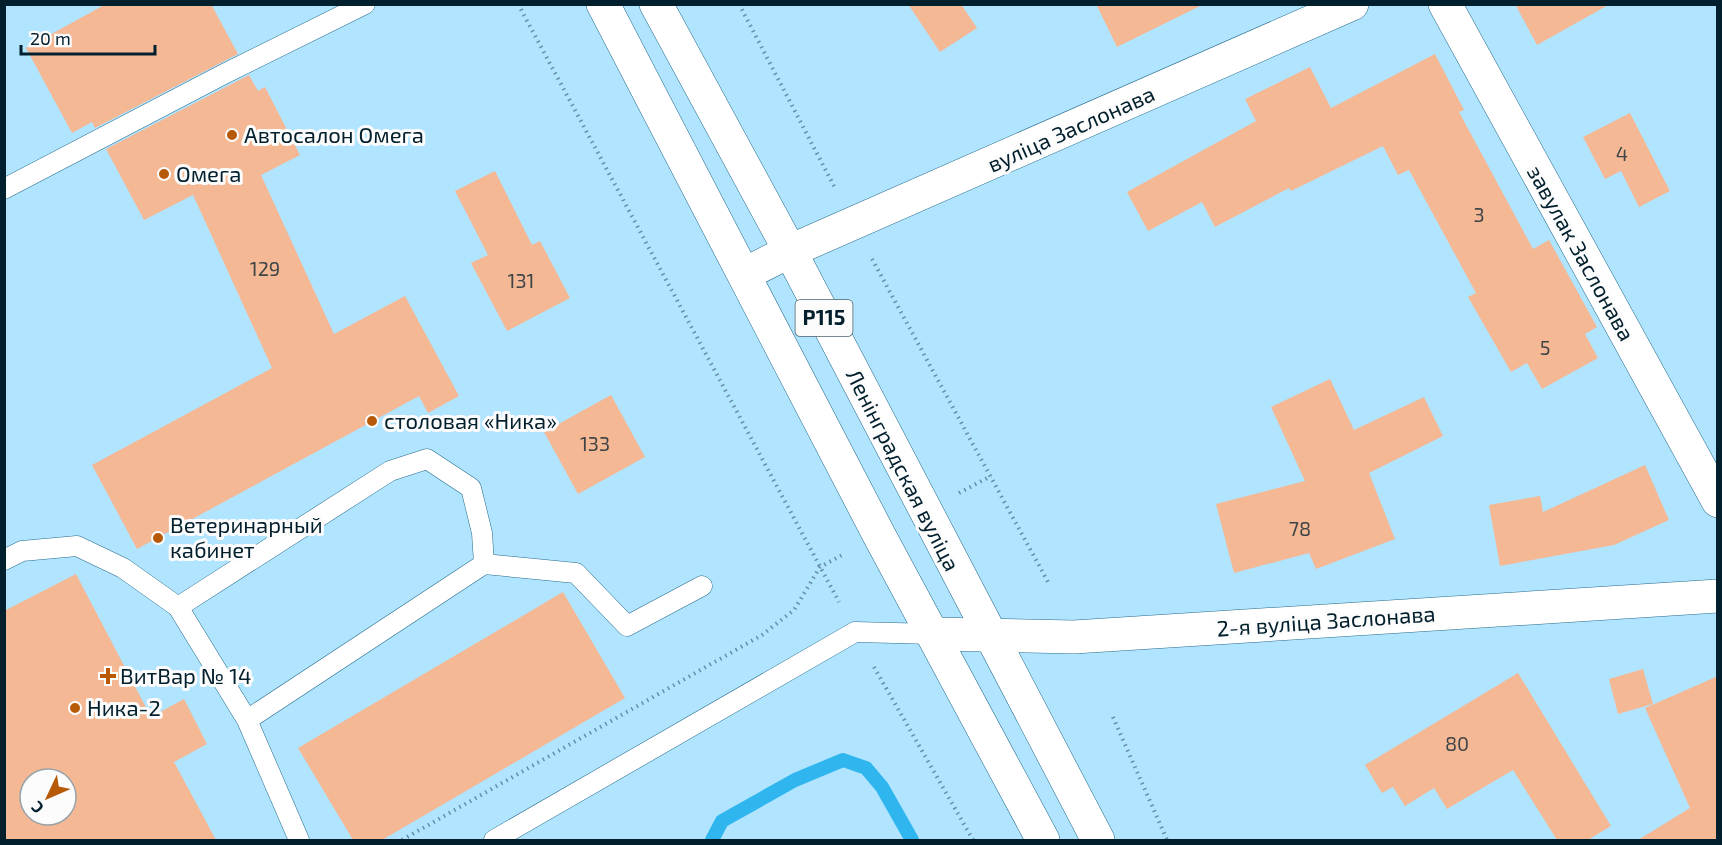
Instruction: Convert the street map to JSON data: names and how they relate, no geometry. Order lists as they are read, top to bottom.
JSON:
{
  "streets": {
    "main road": [
      "вуліца Заслонава",
      "завулак Заслонава",
      "Р115",
      "Ленінградская вуліца",
      "2-я вуліца Заслонава"
    ]
  },
  "crossings": [
    ["вуліца Заслонава", "Р115"],
    ["вуліца Заслонава", "Ленінградская вуліца"],
    ["Р115", "2-я вуліца Заслонава"],
    ["Ленінградская вуліца", "2-я вуліца Заслонава"]
  ],
  "places": {
    "other": [
      "Автосалон Омега",
      "Омега",
      "столовая «Ника»",
      "Ветеринарный кабинет",
      "Ника-2"
    ],
    "health": ["ВитВар № 14"]
  },
  "house_numbers": [
    "4",
    "3",
    "129",
    "131",
    "5",
    "133",
    "78",
    "80"
  ],
  "scale_bar": "20 m",
  "north": "bottom left"
}
